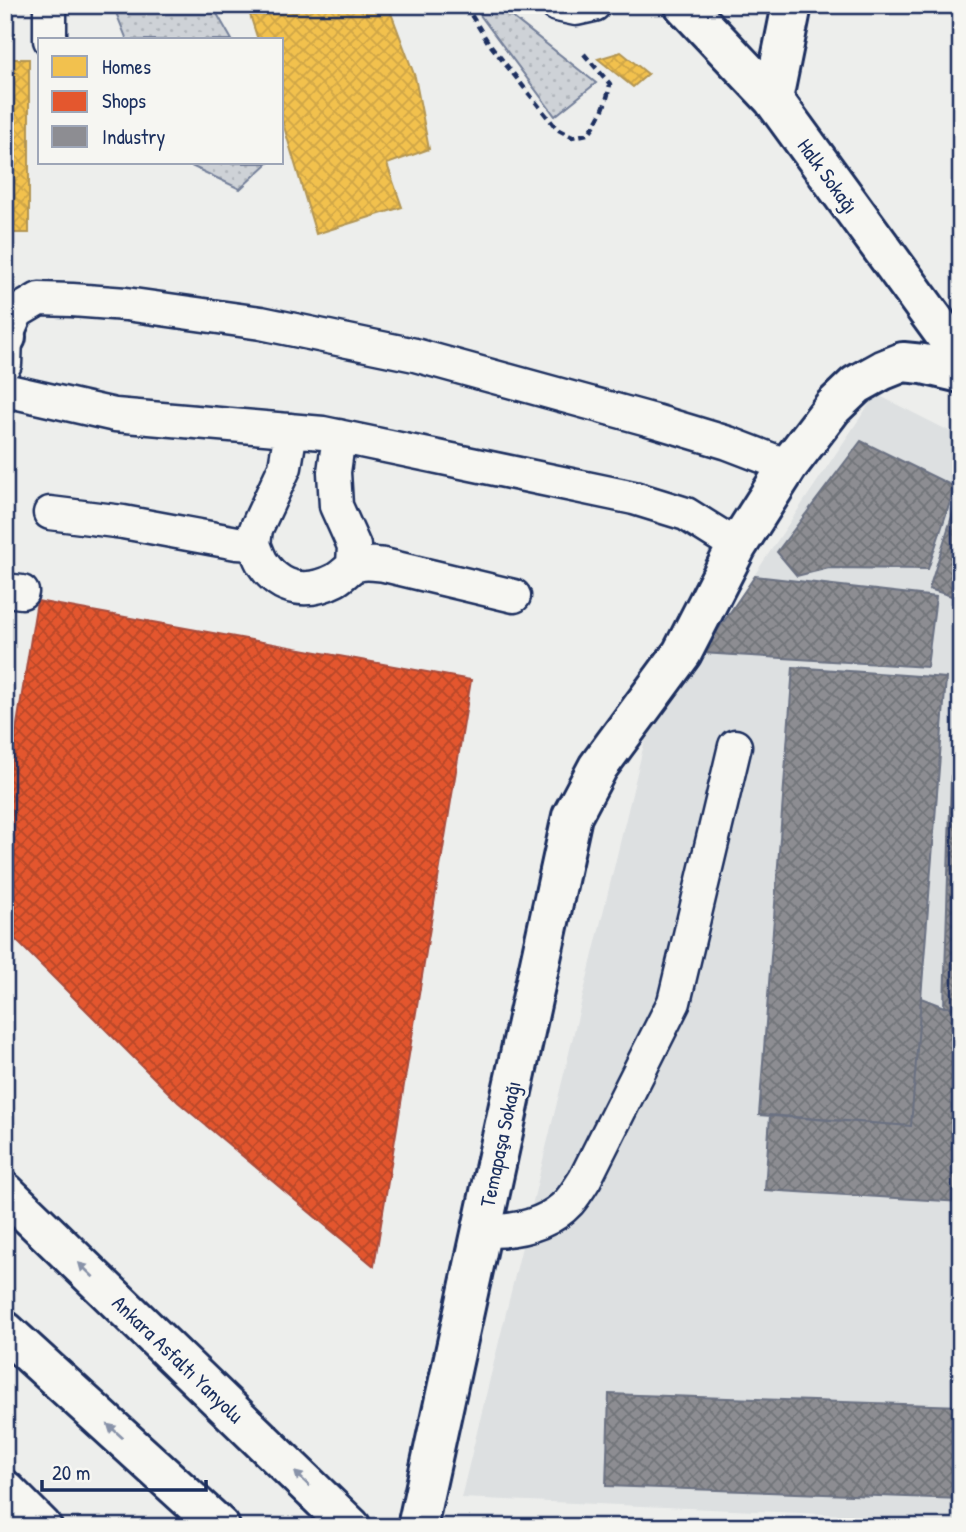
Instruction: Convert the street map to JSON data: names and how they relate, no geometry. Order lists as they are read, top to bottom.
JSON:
{
  "streets": {
    "main road": ["Halk Sokağı", "Temapaşa Sokağı", "Ankara Asfaltı Yanyolu"]
  },
  "legend": ["Homes", "Shops", "Industry"],
  "scale_bar": "20 m"
}
